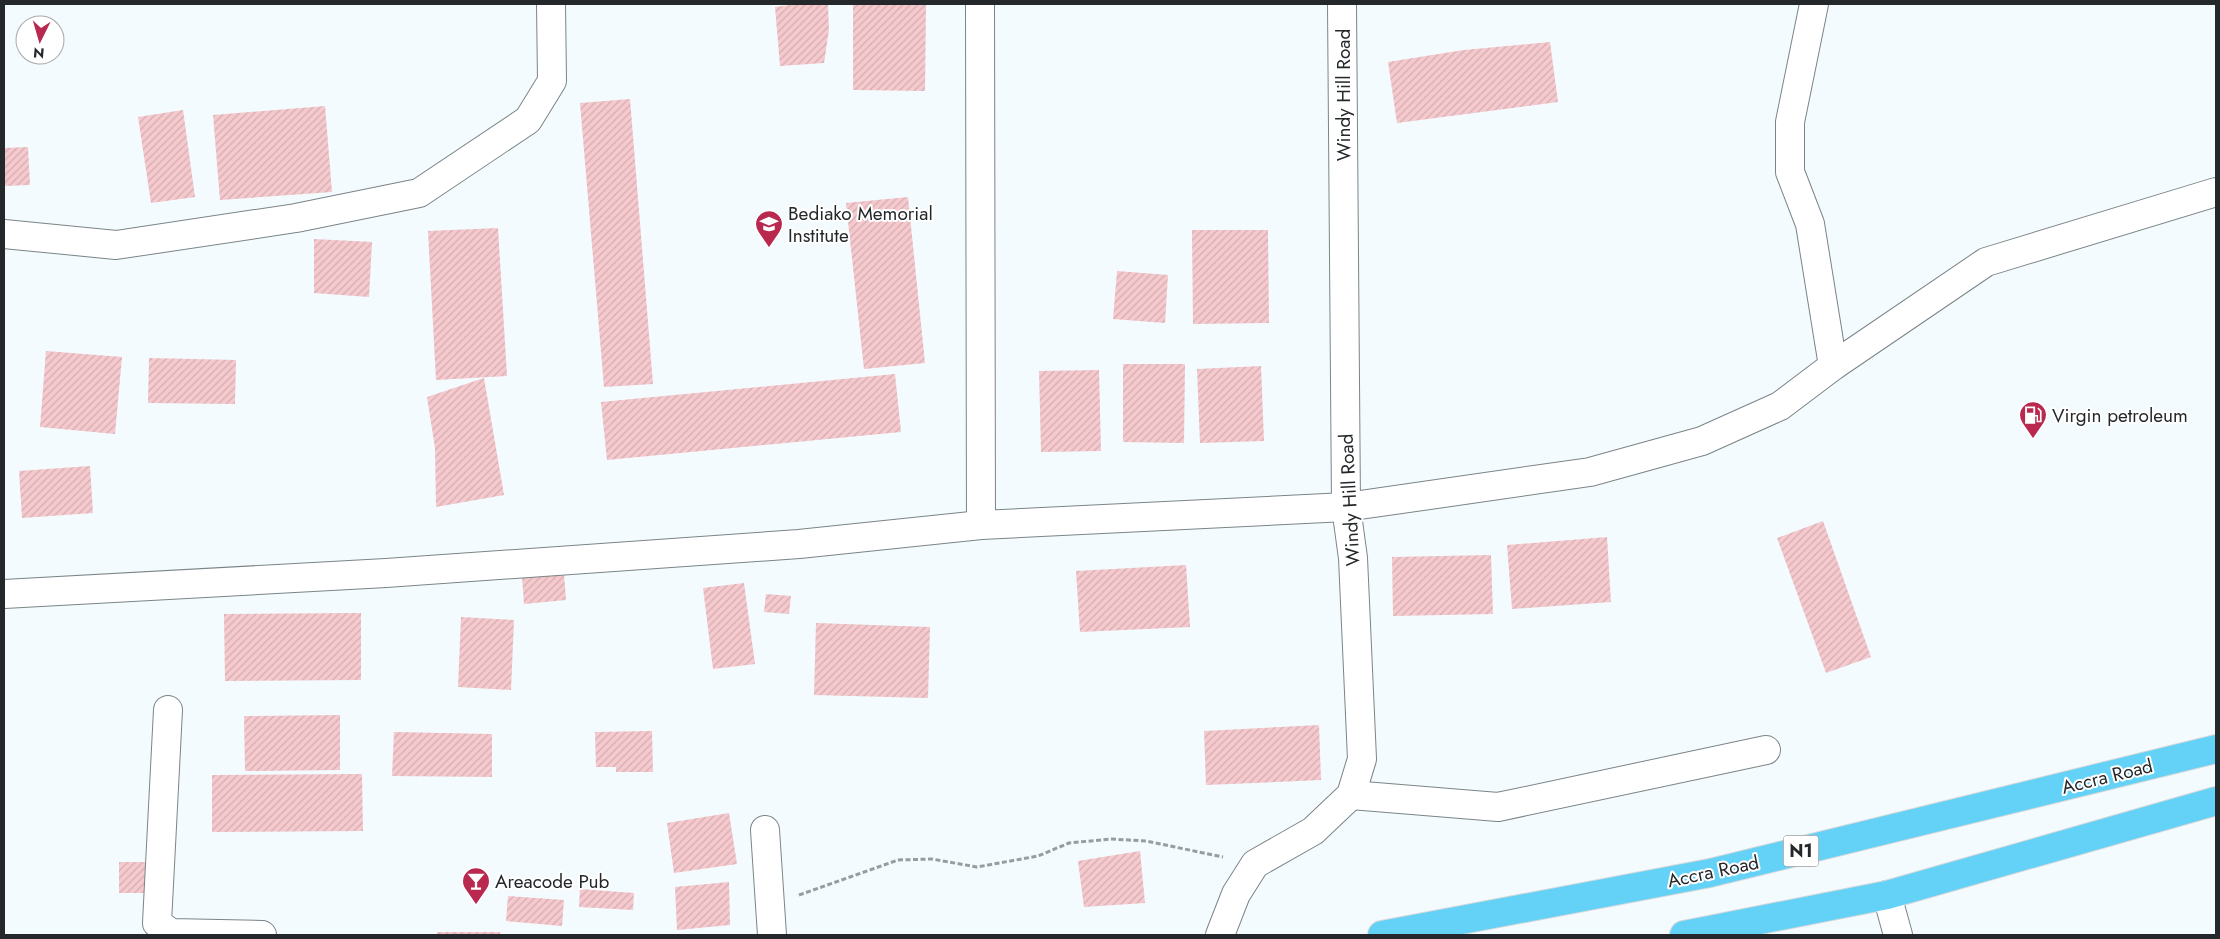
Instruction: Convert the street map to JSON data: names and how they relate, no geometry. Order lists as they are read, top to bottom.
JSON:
{
  "streets": {
    "highway": ["Accra Road", "N1"],
    "street": ["Windy Hill Road"]
  },
  "places": {
    "school or university": ["Bediako Memorial Institute"],
    "fuel station": ["Virgin petroleum"],
    "bar": ["Areacode Pub"]
  },
  "north": "bottom"
}
